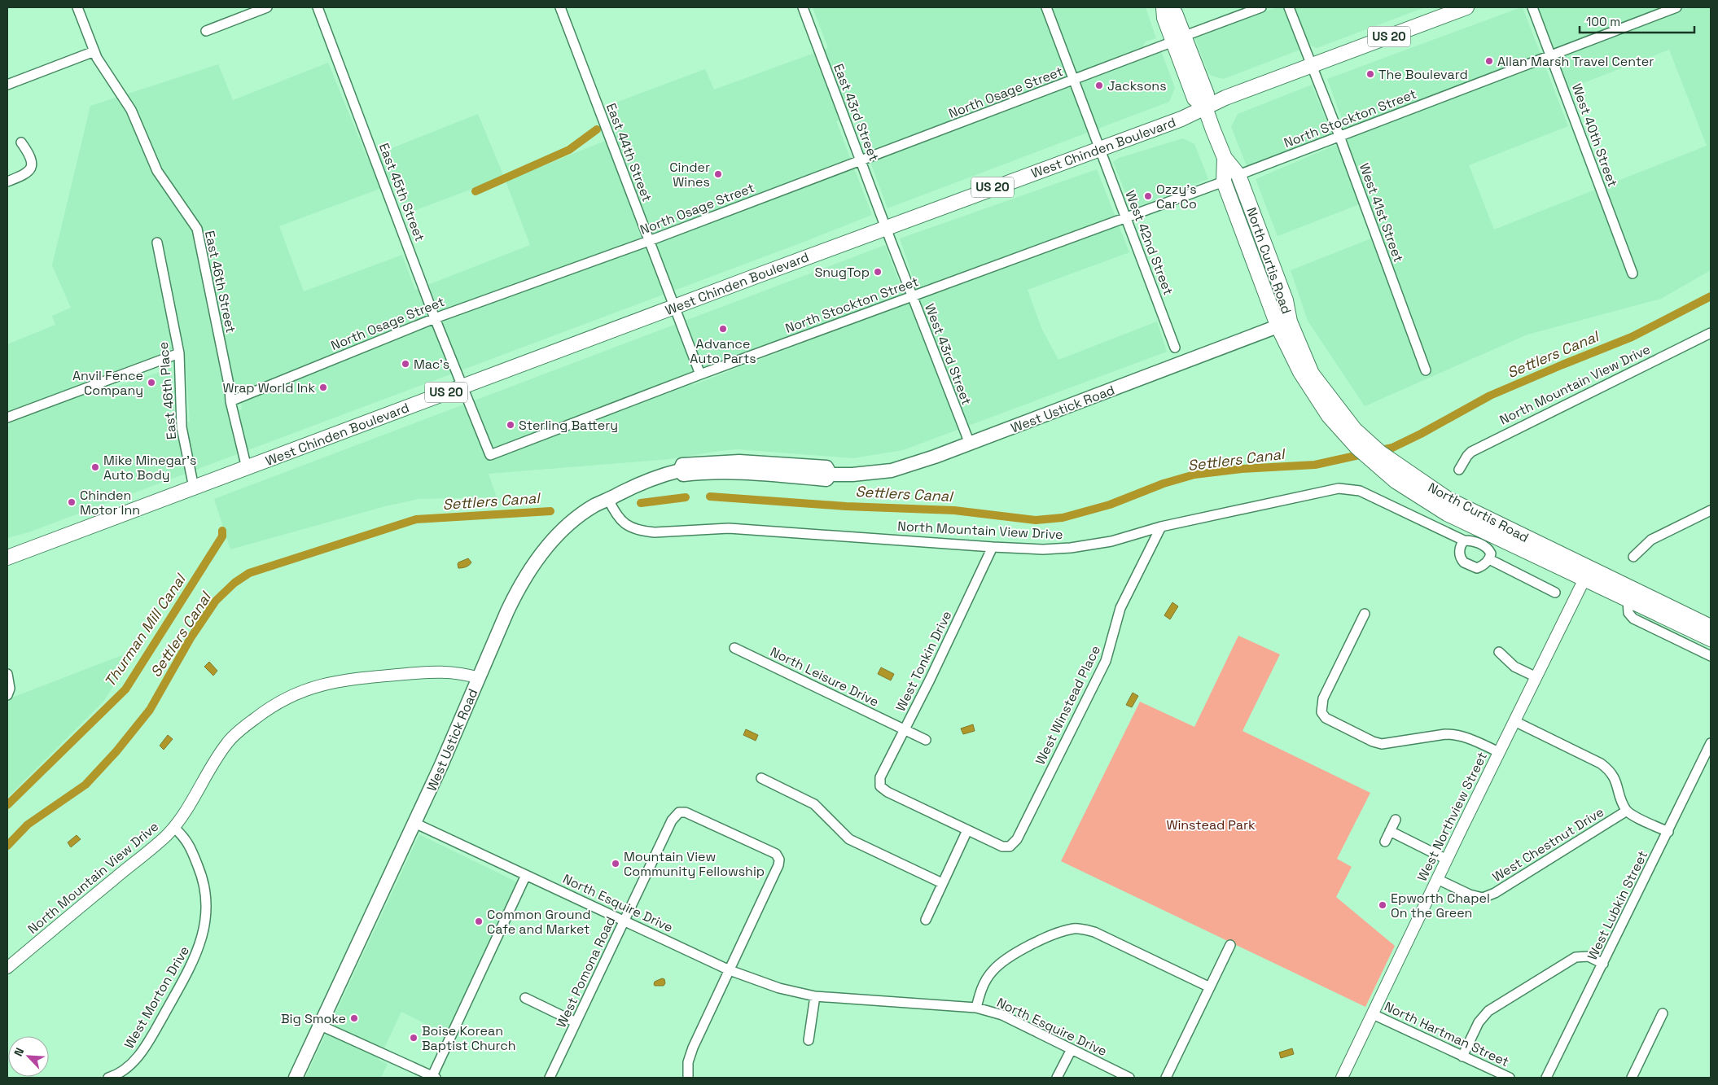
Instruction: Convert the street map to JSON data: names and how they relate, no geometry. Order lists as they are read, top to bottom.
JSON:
{
  "streets": {
    "main road": [
      "US 20",
      "West Chinden Boulevard",
      "North Curtis Road",
      "West Ustick Road"
    ],
    "street": [
      "North Osage Street",
      "East 43rd Street",
      "North Stockton Street",
      "West 40th Street",
      "East 44th Street",
      "East 45th Street",
      "West 41st Street",
      "West 42nd Street",
      "East 46th Street",
      "West 43rd Street",
      "North Mountain View Drive",
      "East 46th Place",
      "West Tonkin Drive",
      "North Leisure Drive",
      "West Winstead Place",
      "West Northview Street",
      "West Chestnut Drive",
      "North Esquire Drive",
      "West Lubkin Street",
      "West Pomona Road",
      "West Morton Drive",
      "North Hartman Street"
    ]
  },
  "crossings": [
    ["North Osage Street", "East 43rd Street"],
    ["North Osage Street", "East 44th Street"],
    ["North Osage Street", "East 45th Street"],
    ["North Osage Street", "West 42nd Street"],
    ["North Osage Street", "North Curtis Road"],
    ["North Osage Street", "East 46th Street"],
    ["East 43rd Street", "West Chinden Boulevard"],
    ["East 43rd Street", "West 43rd Street"],
    ["North Stockton Street", "West 40th Street"],
    ["North Stockton Street", "East 44th Street"],
    ["North Stockton Street", "East 45th Street"],
    ["North Stockton Street", "West 41st Street"],
    ["North Stockton Street", "West 42nd Street"],
    ["North Stockton Street", "North Curtis Road"],
    ["North Stockton Street", "West 43rd Street"],
    ["West Chinden Boulevard", "East 44th Street"],
    ["West Chinden Boulevard", "East 45th Street"],
    ["West Chinden Boulevard", "West 41st Street"],
    ["West Chinden Boulevard", "West 42nd Street"],
    ["West Chinden Boulevard", "North Curtis Road"],
    ["West Chinden Boulevard", "East 46th Street"],
    ["West Chinden Boulevard", "West 43rd Street"],
    ["West Chinden Boulevard", "East 46th Place"],
    ["North Curtis Road", "North Mountain View Drive"],
    ["North Curtis Road", "West Ustick Road"],
    ["North Curtis Road", "West Northview Street"],
    ["West 43rd Street", "West Ustick Road"],
    ["North Mountain View Drive", "West Ustick Road"],
    ["North Mountain View Drive", "West Tonkin Drive"],
    ["North Mountain View Drive", "West Winstead Place"],
    ["North Mountain View Drive", "West Morton Drive"],
    ["West Ustick Road", "North Esquire Drive"],
    ["West Tonkin Drive", "North Leisure Drive"],
    ["West Tonkin Drive", "West Winstead Place"],
    ["West Northview Street", "West Chestnut Drive"],
    ["West Northview Street", "North Hartman Street"],
    ["North Esquire Drive", "West Pomona Road"]
  ],
  "water": ["Settlers Canal", "Thurman Mill Canal"],
  "parks": ["Winstead Park"],
  "places": [
    "Allan Marsh Travel Center",
    "The Boulevard",
    "Jacksons",
    "Cinder Wines",
    "Ozzy's Car Co",
    "SnugTop",
    "Advance Auto Parts",
    "Mac's",
    "Anvil Fence Company",
    "Wrap World Ink",
    "Sterling Battery",
    "Mike Minegar's Auto Body",
    "Chinden Motor Inn",
    "Mountain View Community Fellowship",
    "Epworth Chapel On the Green",
    "Common Ground Cafe and Market",
    "Big Smoke",
    "Boise Korean Baptist Church"
  ],
  "scale_bar": "100 m",
  "north": "top left"
}
